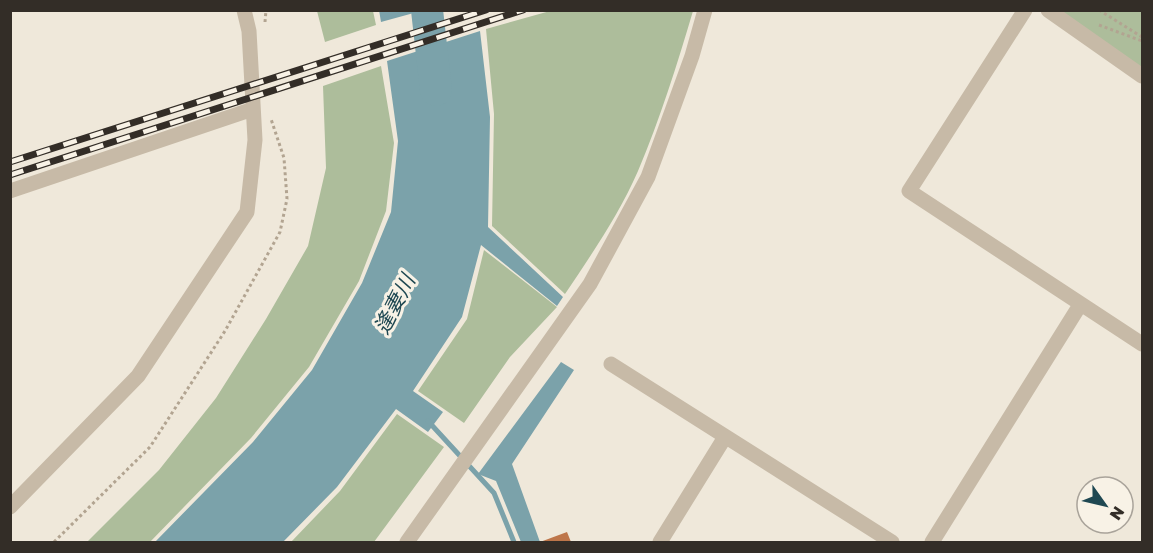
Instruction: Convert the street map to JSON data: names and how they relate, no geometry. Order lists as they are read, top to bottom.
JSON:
{
  "water": ["逢妻川"],
  "north": "bottom right"
}
